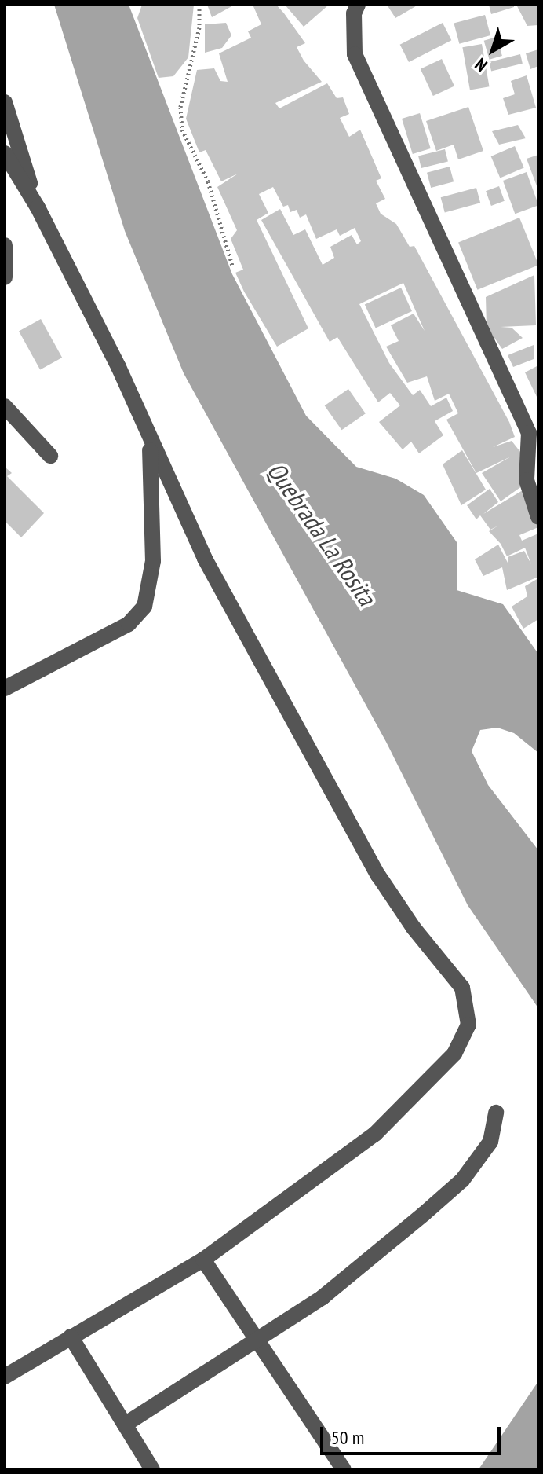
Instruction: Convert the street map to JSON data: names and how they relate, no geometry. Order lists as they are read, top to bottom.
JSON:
{
  "water": ["Quebrada La Rosita"],
  "scale_bar": "50 m",
  "north": "bottom left"
}
